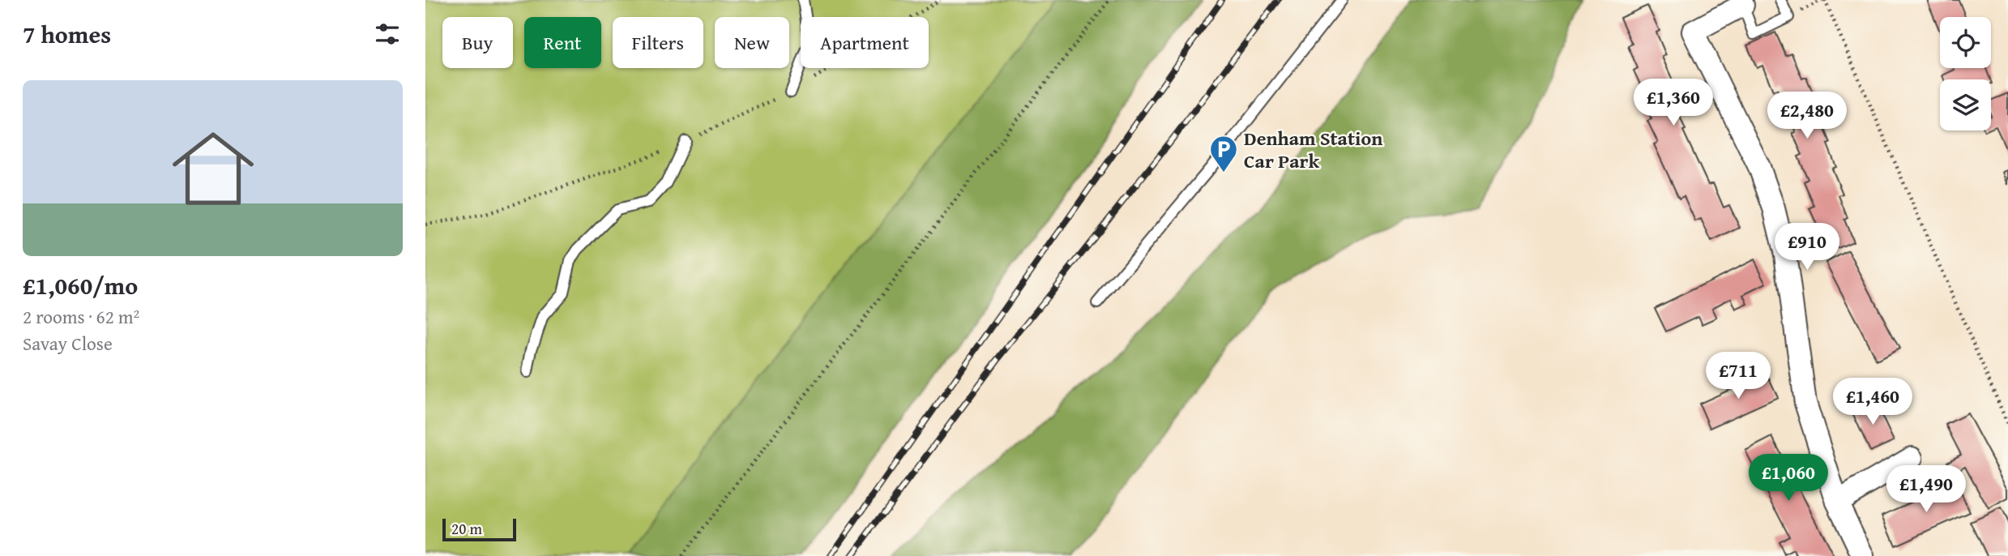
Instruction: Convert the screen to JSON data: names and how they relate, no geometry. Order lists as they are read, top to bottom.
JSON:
{
  "places": {
    "parking": ["Denham Station Car Park"]
  },
  "scale_bar": "20 m",
  "page": {
    "heading": "7 homes",
    "chip": [
      "Buy",
      "Rent",
      "Filters",
      "New",
      "Apartment"
    ],
    "list": [
      {
        "name": "£1,060/mo",
        "note": "2 rooms · 62 m² · Savay Close"
      }
    ],
    "price": [
      "£1,360",
      "£2,480",
      "£910",
      "£711",
      "£1,460",
      "£1,060",
      "£1,490"
    ],
    "scale": "20 m"
  }
}
